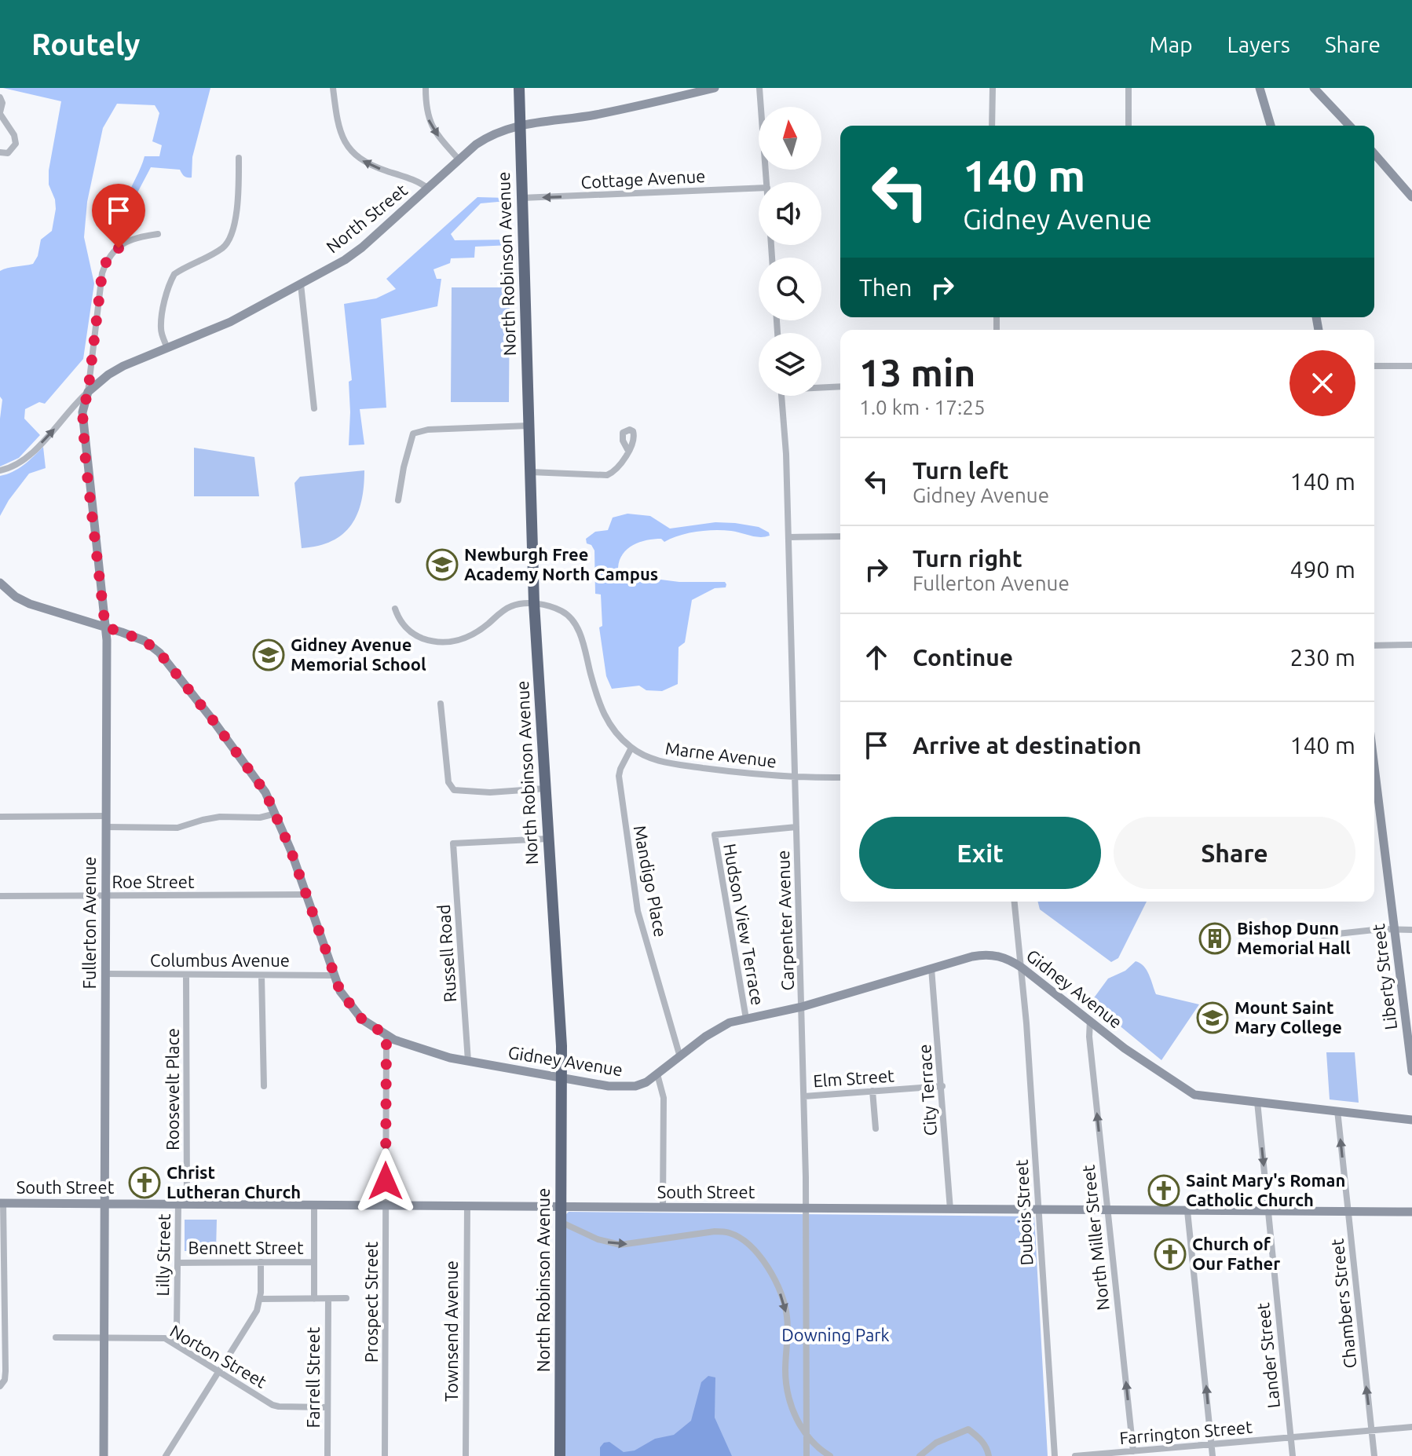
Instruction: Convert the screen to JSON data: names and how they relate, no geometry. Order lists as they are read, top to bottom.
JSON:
{
  "streets": {
    "highway": ["North Robinson Avenue"],
    "street": [
      "Cottage Avenue",
      "North Street",
      "Marne Avenue",
      "Mandigo Place",
      "Roe Street",
      "Carpenter Avenue",
      "Fullerton Avenue",
      "Hudson View Terrace",
      "Russell Road",
      "Columbus Avenue",
      "Liberty Street",
      "Gidney Avenue",
      "Elm Street",
      "Roosevelt Place",
      "City Terrace",
      "South Street",
      "Dubois Street",
      "North Miller Street",
      "Bennett Street",
      "Lilly Street",
      "Prospect Street",
      "Chambers Street",
      "Townsend Avenue",
      "Lander Street",
      "Norton Street",
      "Farrell Street",
      "Farrington Street"
    ]
  },
  "crossings": [
    ["Cottage Avenue", "North Robinson Avenue"],
    ["North Street", "North Robinson Avenue"],
    ["North Street", "Fullerton Avenue"],
    ["North Robinson Avenue", "Marne Avenue"],
    ["North Robinson Avenue", "Russell Road"],
    ["North Robinson Avenue", "Gidney Avenue"],
    ["North Robinson Avenue", "South Street"],
    ["Marne Avenue", "Mandigo Place"],
    ["Marne Avenue", "Carpenter Avenue"],
    ["Mandigo Place", "Gidney Avenue"],
    ["Roe Street", "Fullerton Avenue"],
    ["Roe Street", "Gidney Avenue"],
    ["Carpenter Avenue", "Hudson View Terrace"],
    ["Carpenter Avenue", "Gidney Avenue"],
    ["Carpenter Avenue", "Elm Street"],
    ["Fullerton Avenue", "Columbus Avenue"],
    ["Fullerton Avenue", "Gidney Avenue"],
    ["Fullerton Avenue", "South Street"],
    ["Fullerton Avenue", "Norton Street"],
    ["Hudson View Terrace", "Gidney Avenue"],
    ["Russell Road", "Gidney Avenue"],
    ["Columbus Avenue", "Gidney Avenue"],
    ["Columbus Avenue", "Roosevelt Place"],
    ["Gidney Avenue", "City Terrace"],
    ["Gidney Avenue", "Dubois Street"],
    ["Gidney Avenue", "North Miller Street"],
    ["Gidney Avenue", "Prospect Street"],
    ["Gidney Avenue", "Chambers Street"],
    ["Gidney Avenue", "Lander Street"],
    ["Elm Street", "City Terrace"],
    ["Roosevelt Place", "South Street"],
    ["Roosevelt Place", "Lilly Street"],
    ["City Terrace", "South Street"],
    ["South Street", "Dubois Street"],
    ["South Street", "North Miller Street"],
    ["South Street", "Lilly Street"],
    ["South Street", "Prospect Street"],
    ["South Street", "Chambers Street"],
    ["South Street", "Townsend Avenue"],
    ["South Street", "Lander Street"],
    ["North Miller Street", "Farrington Street"],
    ["Bennett Street", "Lilly Street"],
    ["Lilly Street", "Norton Street"],
    ["Chambers Street", "Farrington Street"],
    ["Lander Street", "Farrington Street"],
    ["Norton Street", "Farrell Street"]
  ],
  "one_way": ["Cottage Avenue", "North Miller Street", "Chambers Street"],
  "parks": ["Downing Park"],
  "places": {
    "school or university": ["Newburgh Free Academy North Campus", "Gidney Avenue Memorial School", "Mount Saint Mary College"],
    "building": ["Bishop Dunn Memorial Hall"],
    "church": ["Christ Lutheran Church", "Saint Mary's Roman Catholic Church", "Church of Our Father"]
  },
  "north": "top",
  "page": {
    "header": "Routely",
    "nav": ["Map", "Layers", "Share"],
    "turn": ["140 m", "Gidney Avenue"],
    "then": "Then",
    "heading": ["13 min", "1.0 km · 17:25"],
    "list": [
      {
        "name": "Turn left",
        "note": "Gidney Avenue",
        "value": "140 m"
      },
      {
        "name": "Turn right",
        "note": "Fullerton Avenue",
        "value": "490 m"
      },
      {
        "name": "Continue",
        "value": "230 m"
      },
      {
        "name": "Arrive at destination",
        "value": "140 m"
      }
    ],
    "buttons": ["Exit", "Share"]
  }
}
